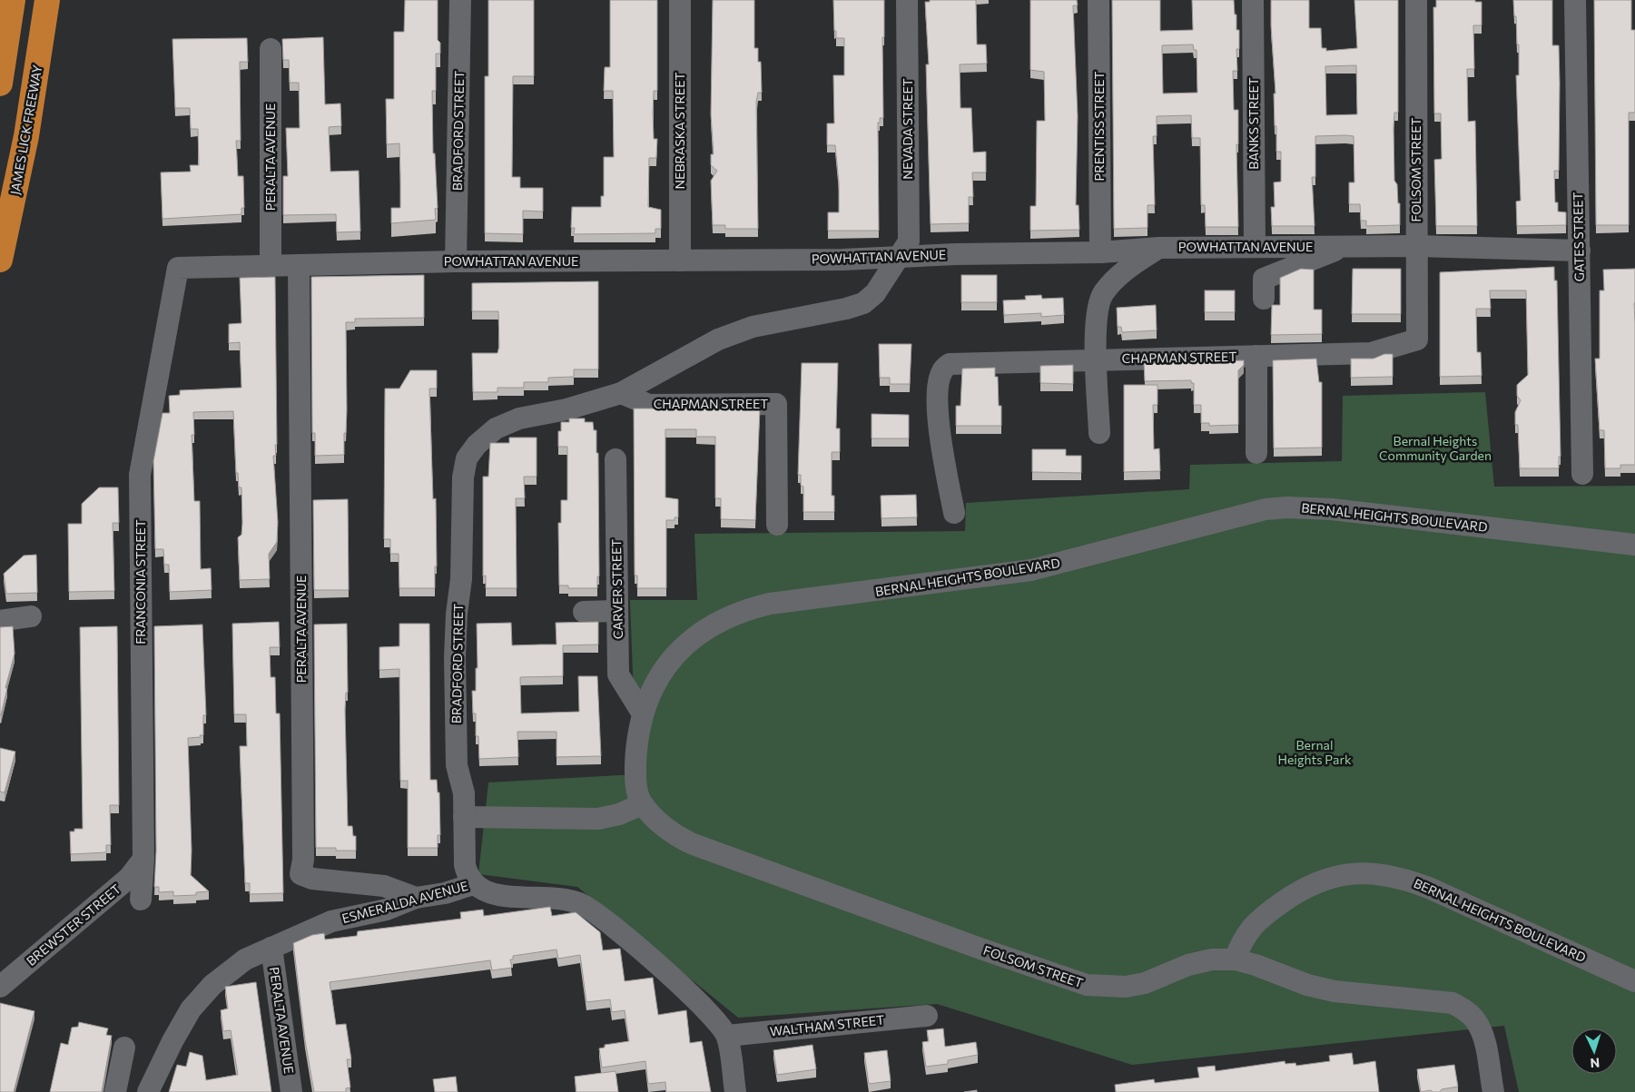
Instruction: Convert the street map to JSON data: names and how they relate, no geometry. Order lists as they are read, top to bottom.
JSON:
{
  "streets": {
    "highway": ["JAMES LICK FREEWAY"],
    "street": [
      "BANKS STREET",
      "PRENTISS STREET",
      "NEVADA STREET",
      "BRADFORD STREET",
      "NEBRASKA STREET",
      "PERALTA AVENUE",
      "FOLSOM STREET",
      "GATES STREET",
      "POWHATTAN AVENUE",
      "CHAPMAN STREET",
      "BERNAL HEIGHTS BOULEVARD",
      "FRANCONIA STREET",
      "CARVER STREET",
      "ESMERALDA AVENUE",
      "BREWSTER STREET",
      "WALTHAM STREET"
    ]
  },
  "crossings": [
    ["BANKS STREET", "POWHATTAN AVENUE"],
    ["PRENTISS STREET", "POWHATTAN AVENUE"],
    ["NEVADA STREET", "POWHATTAN AVENUE"],
    ["BRADFORD STREET", "POWHATTAN AVENUE"],
    ["BRADFORD STREET", "CHAPMAN STREET"],
    ["BRADFORD STREET", "ESMERALDA AVENUE"],
    ["NEBRASKA STREET", "POWHATTAN AVENUE"],
    ["PERALTA AVENUE", "POWHATTAN AVENUE"],
    ["PERALTA AVENUE", "ESMERALDA AVENUE"],
    ["FOLSOM STREET", "POWHATTAN AVENUE"],
    ["FOLSOM STREET", "CHAPMAN STREET"],
    ["FOLSOM STREET", "BERNAL HEIGHTS BOULEVARD"],
    ["GATES STREET", "POWHATTAN AVENUE"],
    ["POWHATTAN AVENUE", "FRANCONIA STREET"],
    ["BERNAL HEIGHTS BOULEVARD", "CARVER STREET"],
    ["FRANCONIA STREET", "BREWSTER STREET"],
    ["ESMERALDA AVENUE", "WALTHAM STREET"]
  ],
  "parks": ["Bernal Heights Community Garden", "Bernal Heights Park"],
  "north": "bottom"
}
